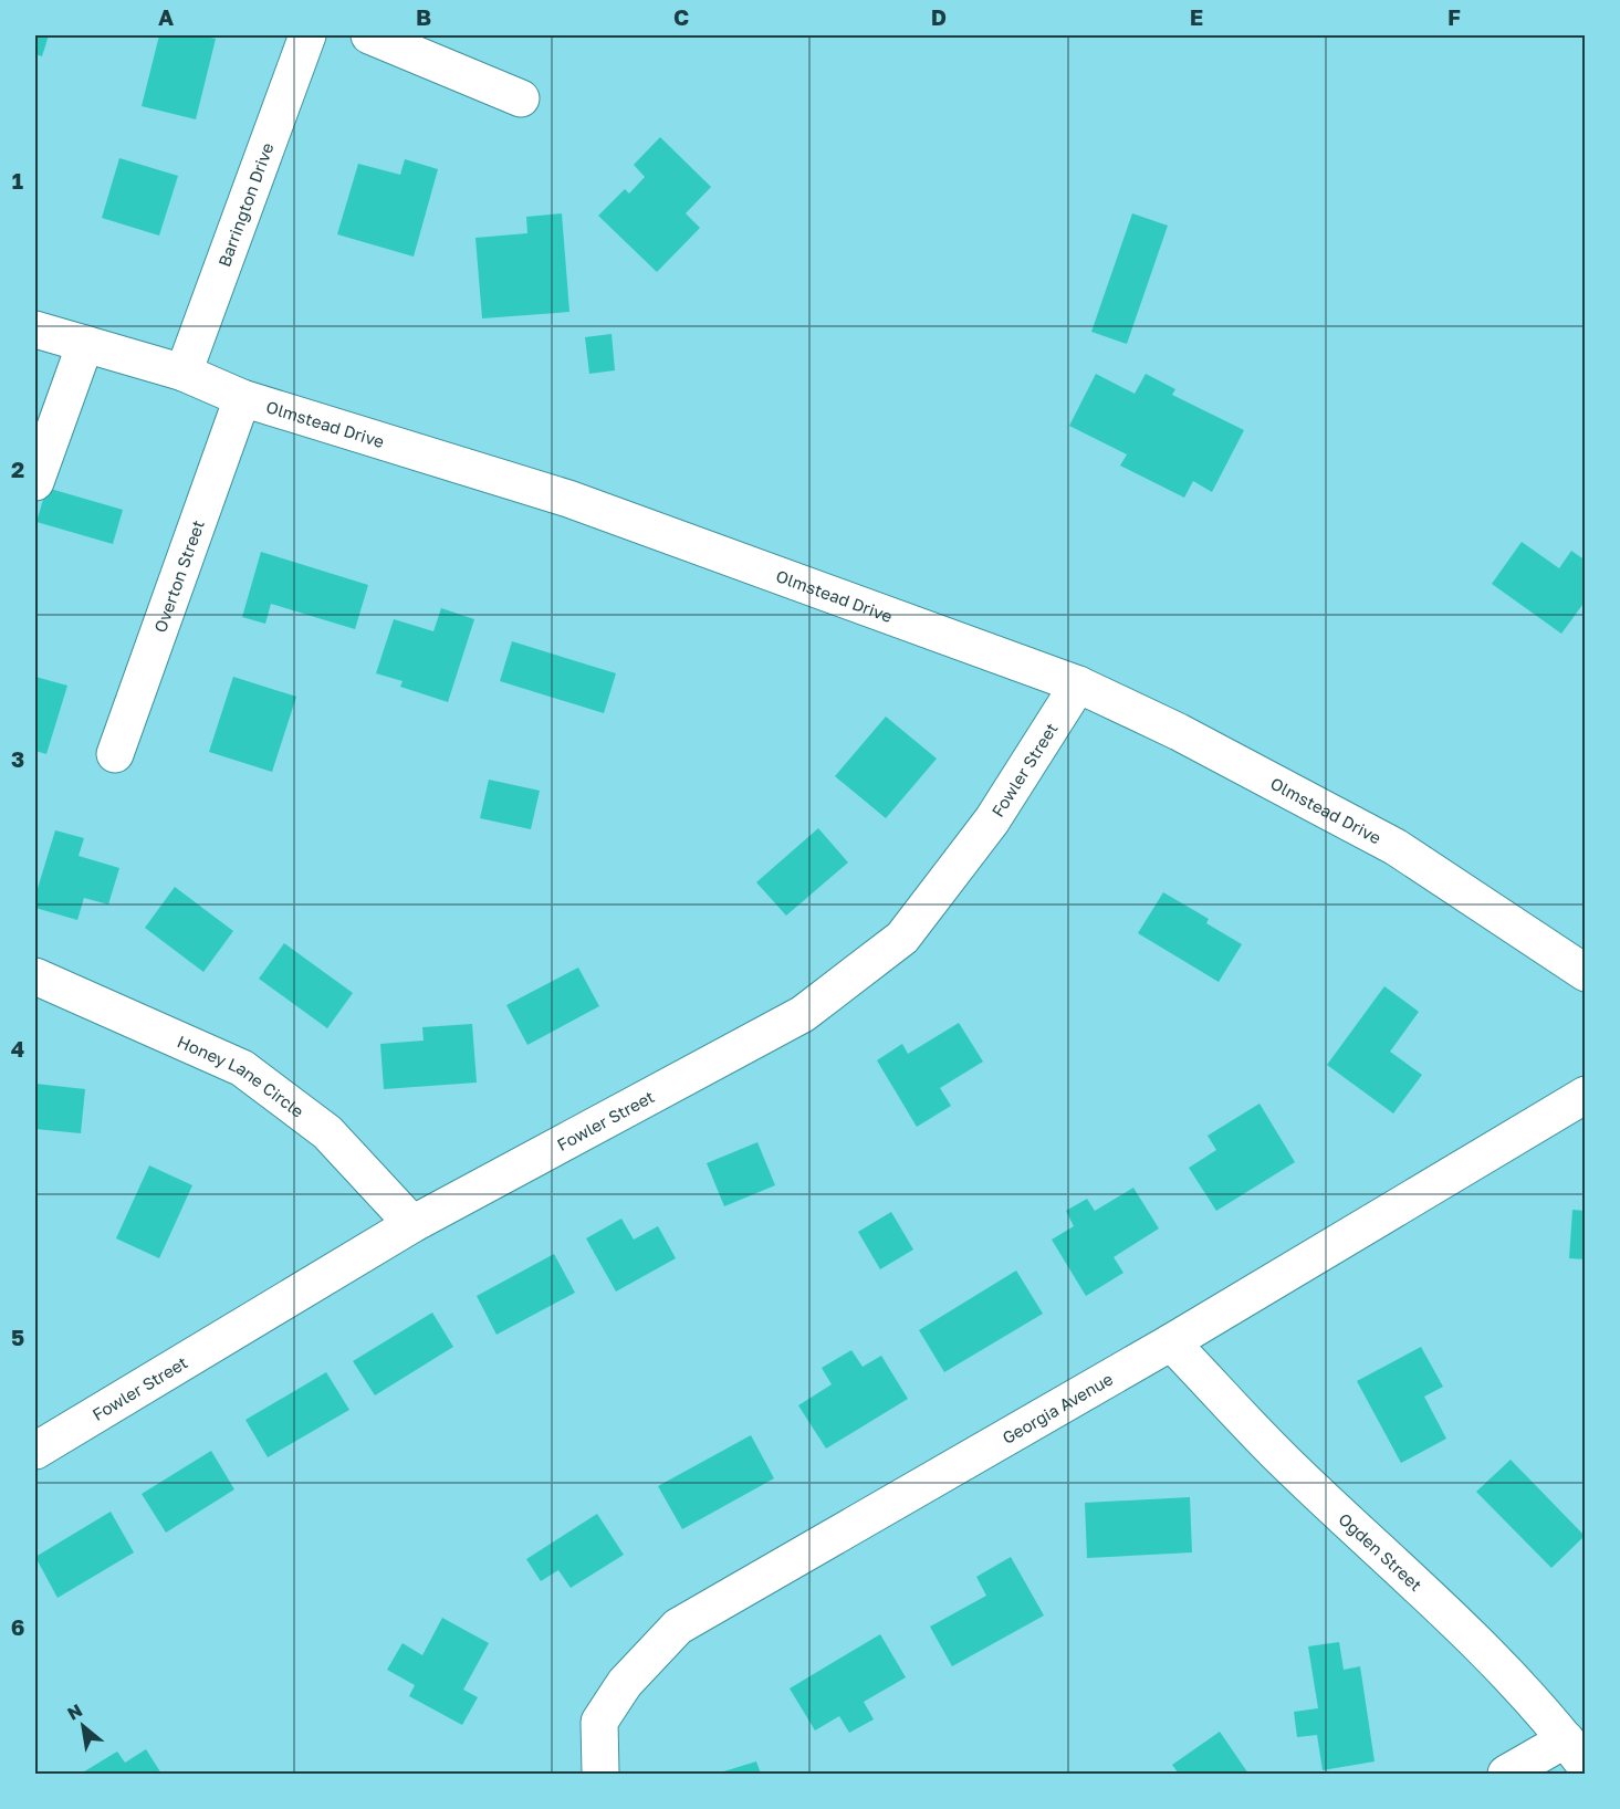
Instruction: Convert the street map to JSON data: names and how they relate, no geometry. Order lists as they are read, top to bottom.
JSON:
{
  "streets": {
    "street": [
      "Barrington Drive",
      "Olmstead Drive",
      "Overton Street",
      "Fowler Street",
      "Honey Lane Circle",
      "Georgia Avenue",
      "Ogden Street"
    ]
  },
  "crossings": [
    ["Barrington Drive", "Olmstead Drive"],
    ["Olmstead Drive", "Overton Street"],
    ["Olmstead Drive", "Fowler Street"],
    ["Fowler Street", "Honey Lane Circle"],
    ["Georgia Avenue", "Ogden Street"]
  ],
  "north": "top left",
  "grid": {
    "columns": [
      "A",
      "B",
      "C",
      "D",
      "E",
      "F"
    ],
    "rows": [
      "1",
      "2",
      "3",
      "4",
      "5",
      "6"
    ]
  }
}
